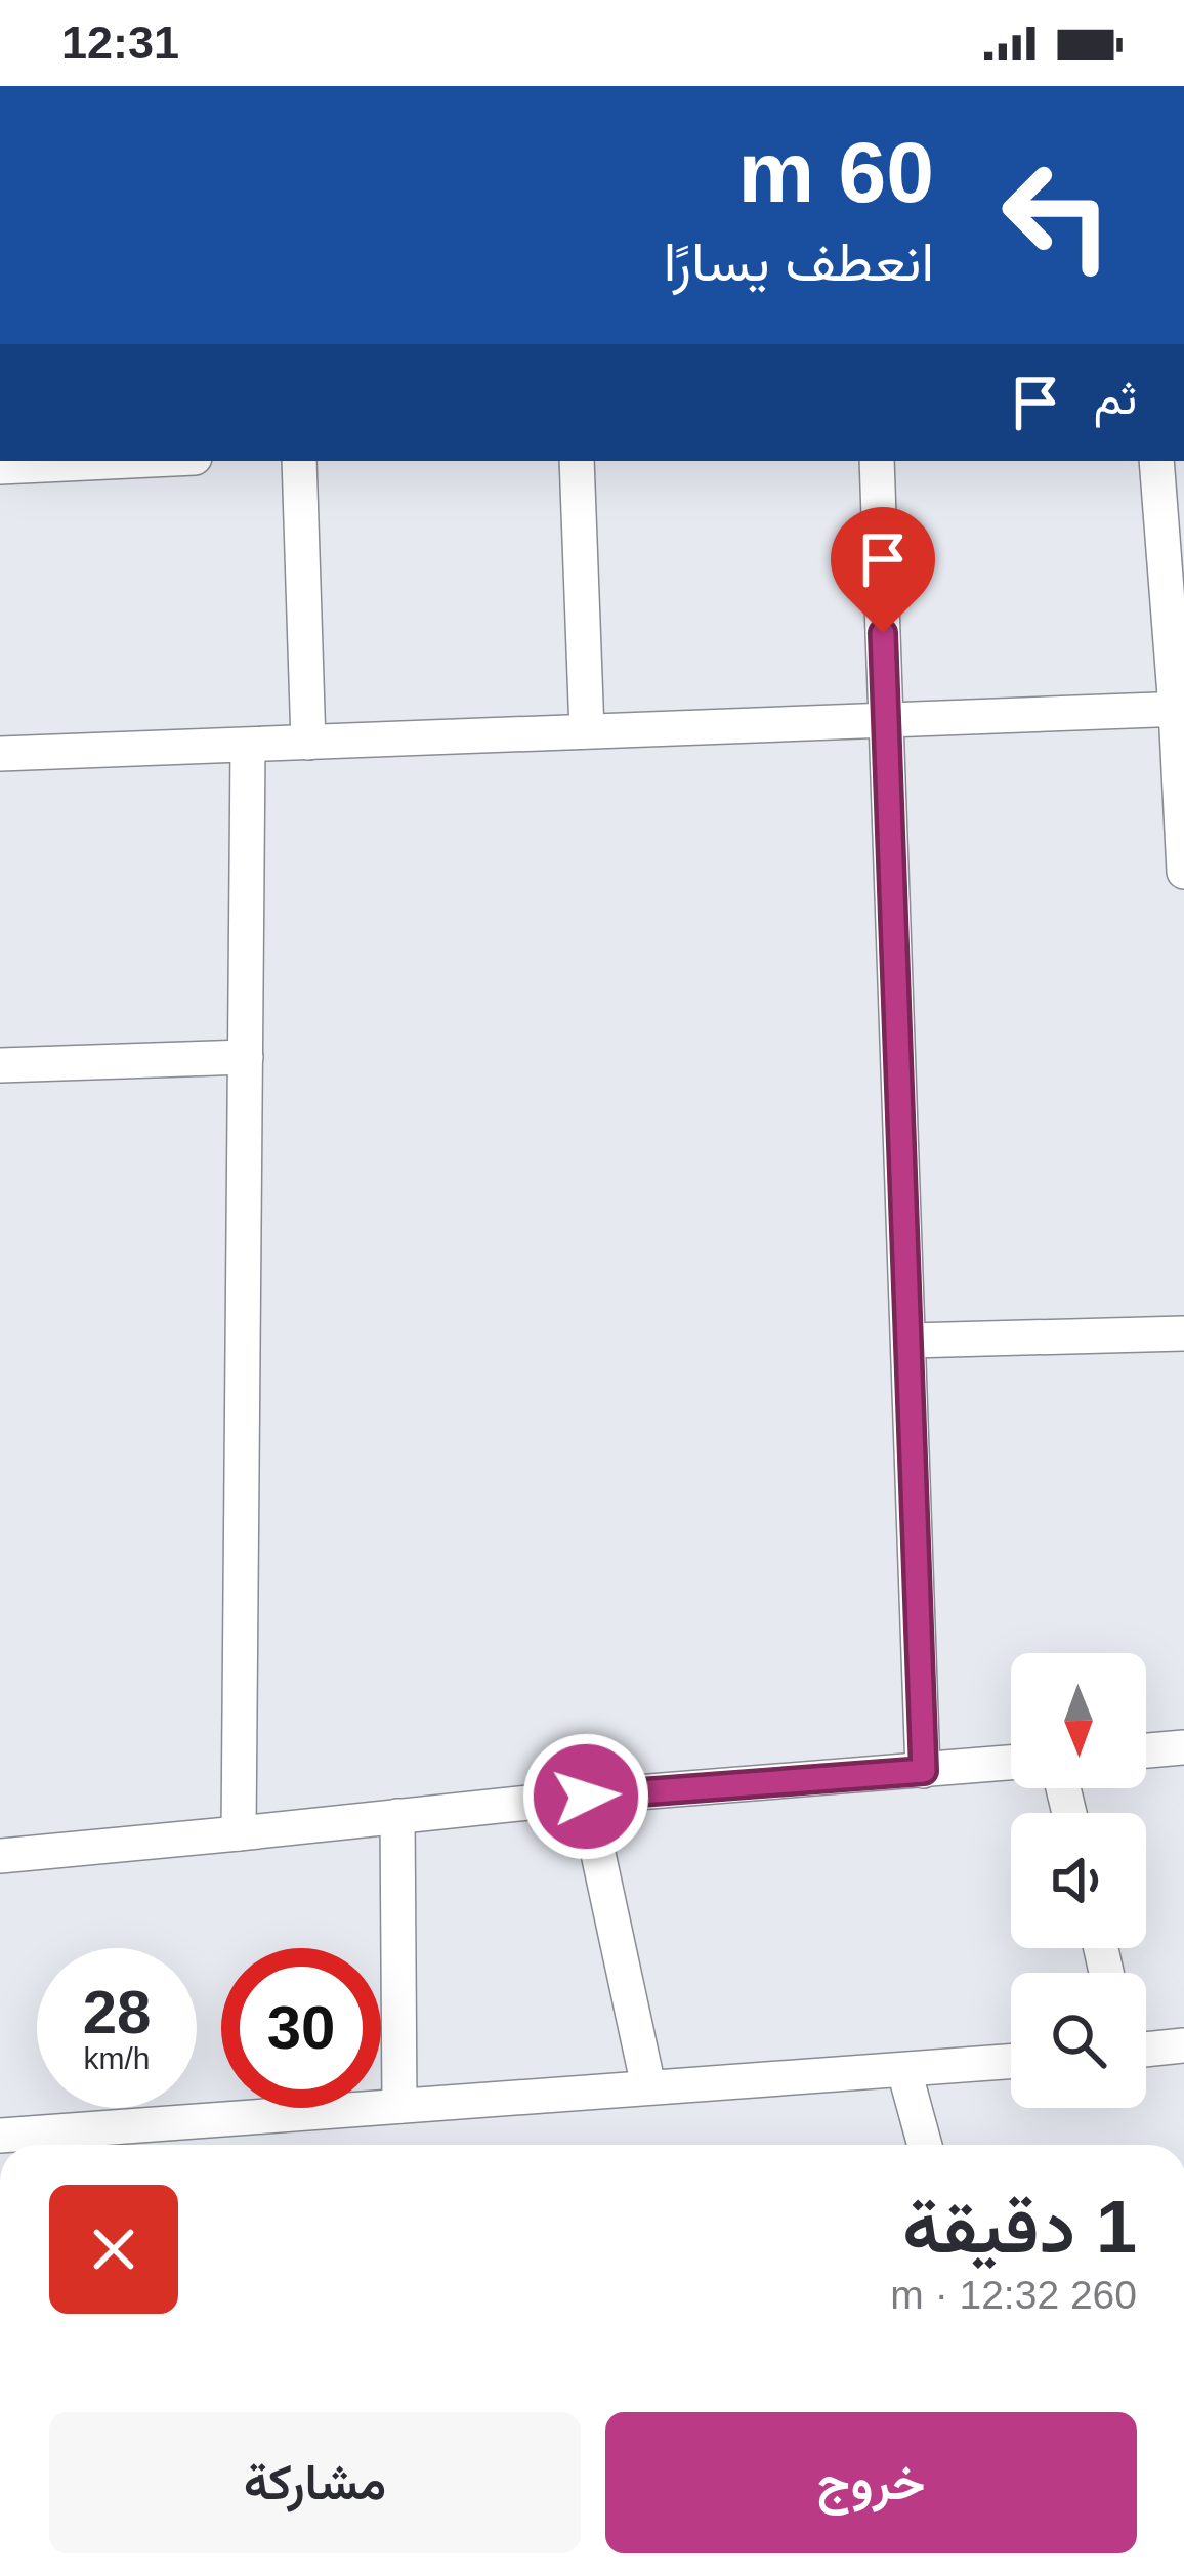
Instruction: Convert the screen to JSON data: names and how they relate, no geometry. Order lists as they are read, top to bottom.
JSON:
{
  "north": "bottom",
  "page": {
    "status": "12:31",
    "turn": ["60 m", "انعطف يسارًا"],
    "then": "ثم",
    "speed": "28 km/h",
    "limit": "30",
    "heading": ["1 دقيقة", "260 m · 12:32"],
    "buttons": ["خروج", "مشاركة"]
  }
}
